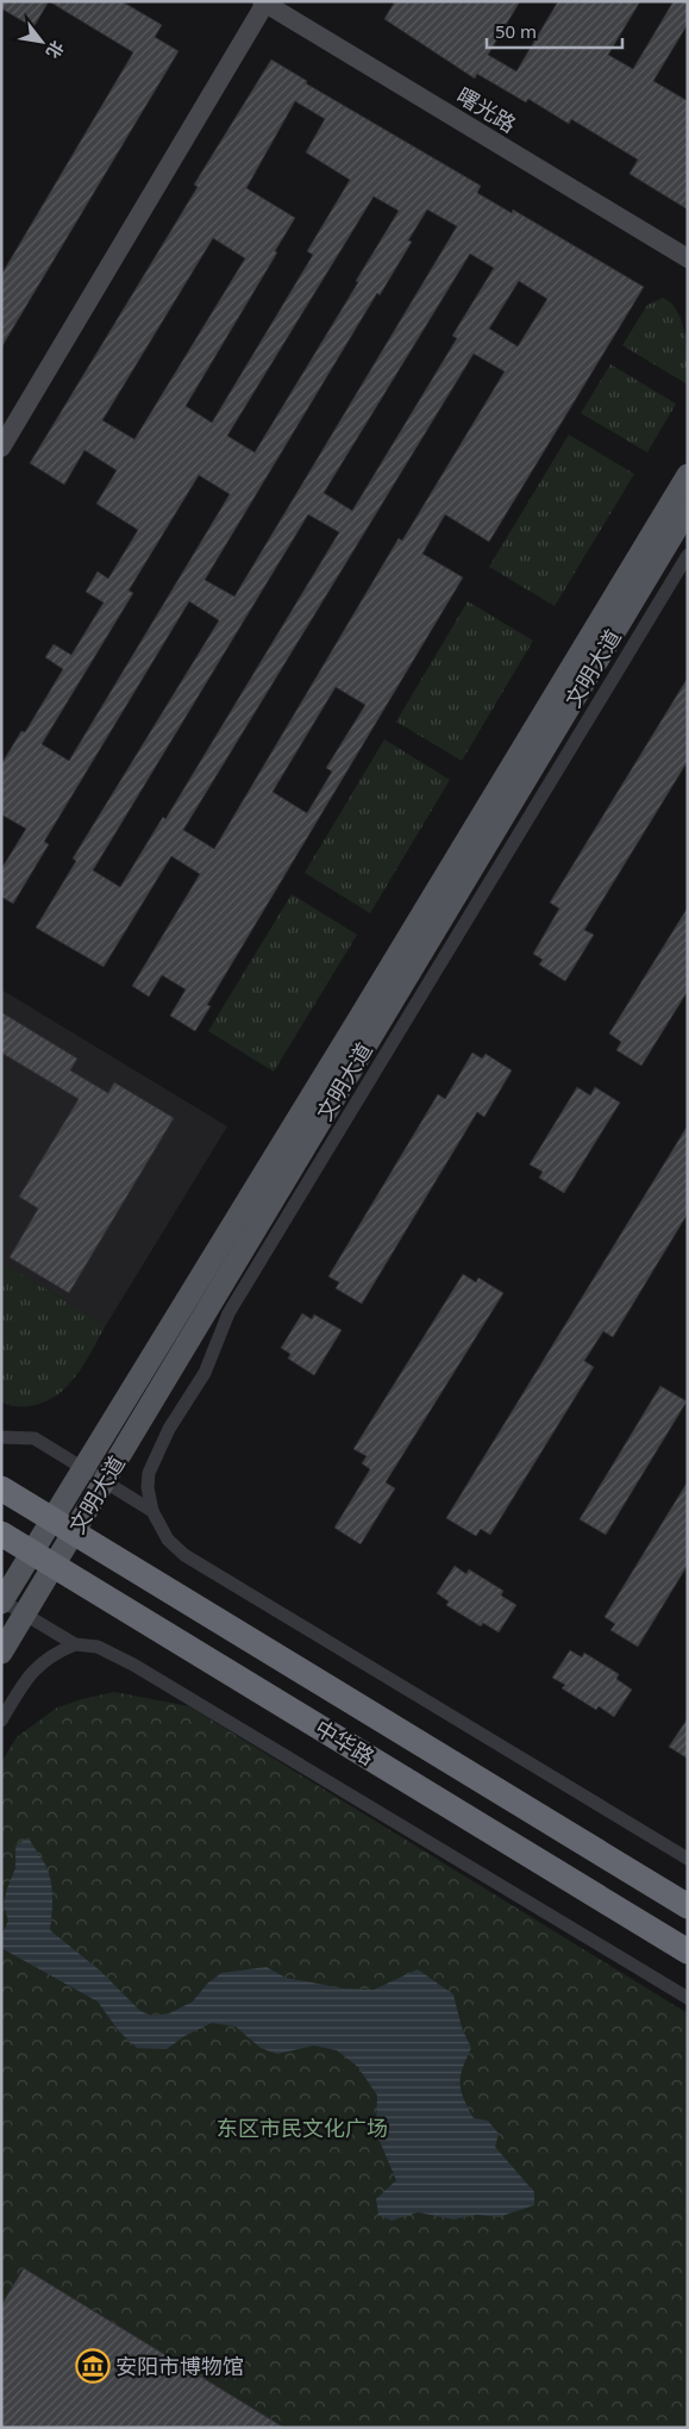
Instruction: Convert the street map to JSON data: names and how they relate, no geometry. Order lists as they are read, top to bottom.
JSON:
{
  "streets": {
    "highway": ["中华路"],
    "main road": ["文明大道"],
    "street": ["曙光路"]
  },
  "crossings": [
    ["文明大道", "中华路"]
  ],
  "parks": ["东区市民文化广场"],
  "places": {
    "museum": ["安阳市博物馆"]
  },
  "scale_bar": "50 m",
  "north": "bottom right"
}
